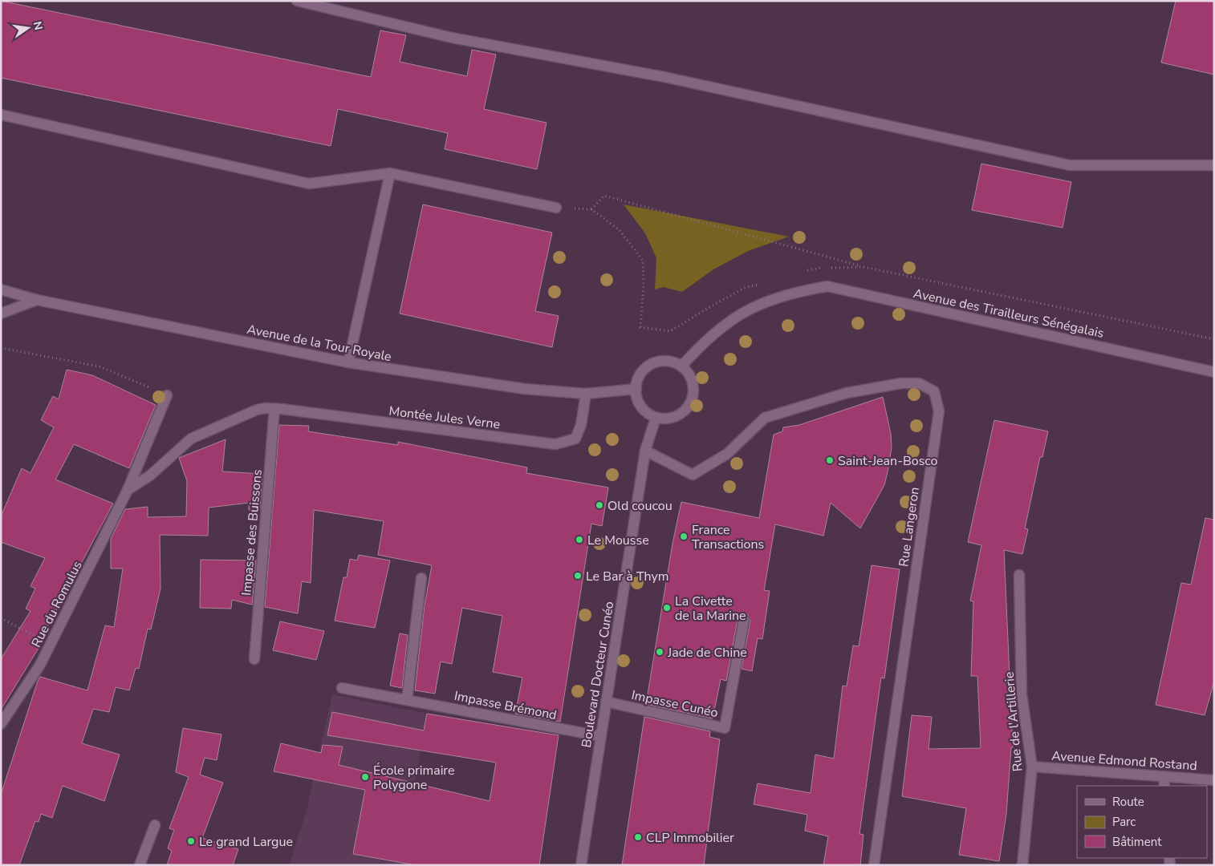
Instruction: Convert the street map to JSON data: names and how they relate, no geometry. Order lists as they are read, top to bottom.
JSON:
{
  "streets": {
    "street": [
      "Avenue des Tirailleurs Sénégalais",
      "Avenue de la Tour Royale",
      "Montée Jules Verne",
      "Rue Langeron",
      "Impasse des Buissons",
      "Rue du Romulus",
      "Boulevard Docteur Cunéo",
      "Impasse Cunéo",
      "Impasse Brémond",
      "Rue de l'Artillerie",
      "Avenue Edmond Rostand"
    ]
  },
  "crossings": [
    ["Avenue des Tirailleurs Sénégalais", "Avenue de la Tour Royale"],
    ["Avenue des Tirailleurs Sénégalais", "Boulevard Docteur Cunéo"],
    ["Avenue de la Tour Royale", "Montée Jules Verne"],
    ["Avenue de la Tour Royale", "Boulevard Docteur Cunéo"],
    ["Montée Jules Verne", "Impasse des Buissons"],
    ["Rue Langeron", "Boulevard Docteur Cunéo"],
    ["Boulevard Docteur Cunéo", "Impasse Cunéo"],
    ["Boulevard Docteur Cunéo", "Impasse Brémond"],
    ["Rue de l'Artillerie", "Avenue Edmond Rostand"]
  ],
  "places": [
    "Saint-Jean-Bosco",
    "Old coucou",
    "France Transactions",
    "Le Mousse",
    "Le Bar à Thym",
    "La Civette de la Marine",
    "Jade de Chine",
    "École primaire Polygone",
    "CLP Immobilier",
    "Le grand Largue"
  ],
  "legend": ["Route", "Parc", "Bâtiment"],
  "north": "right"
}
